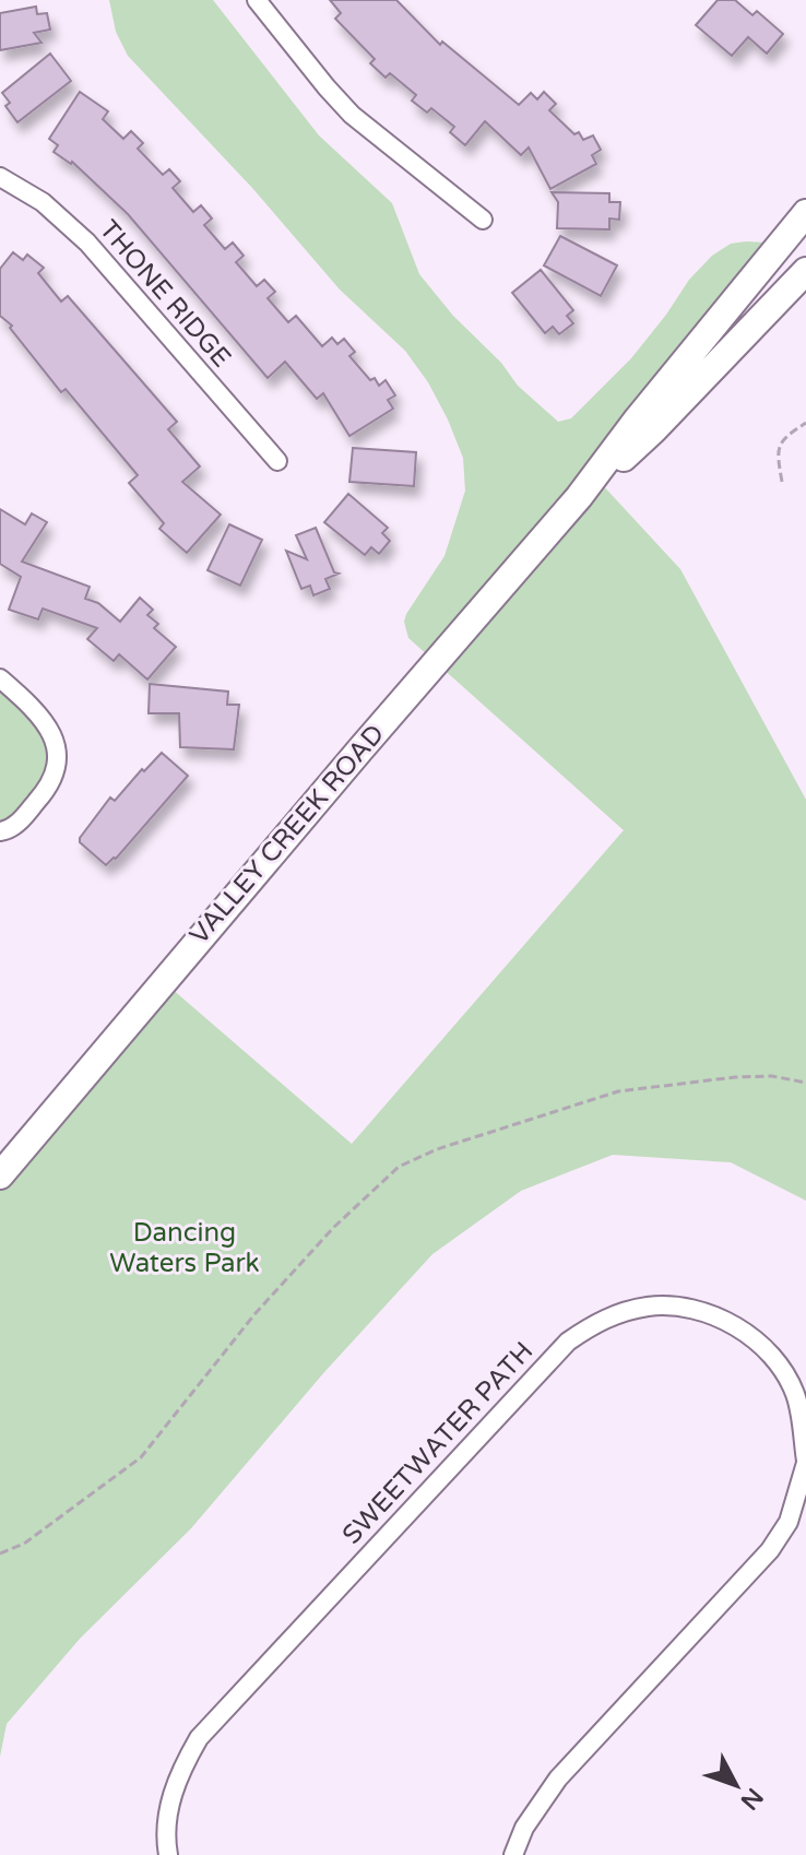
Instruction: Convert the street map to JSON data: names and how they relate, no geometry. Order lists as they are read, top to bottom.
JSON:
{
  "streets": {
    "main road": ["VALLEY CREEK ROAD"],
    "street": ["THONE RIDGE", "SWEETWATER PATH"]
  },
  "parks": ["Dancing Waters Park"],
  "north": "bottom right"
}
